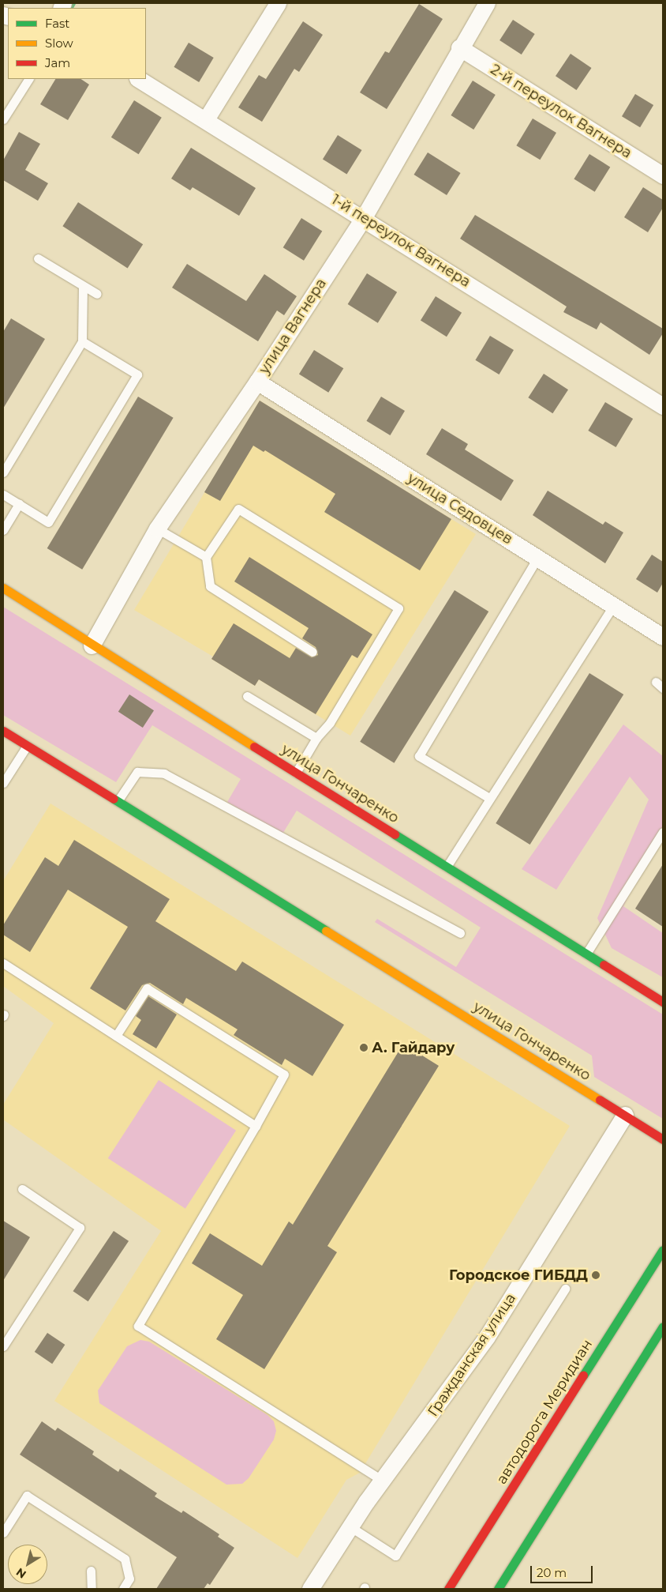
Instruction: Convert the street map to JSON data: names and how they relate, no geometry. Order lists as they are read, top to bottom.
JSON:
{
  "streets": {
    "street": [
      "2-й переулок Вагнера",
      "1-й переулок Вагнера",
      "улица Вагнера",
      "улица Седовцев",
      "улица Гончаренко",
      "Гражданская улица",
      "автодорога Меридиан"
    ]
  },
  "crossings": [
    ["2-й переулок Вагнера", "улица Вагнера"],
    ["1-й переулок Вагнера", "улица Вагнера"],
    ["улица Вагнера", "улица Седовцев"],
    ["улица Вагнера", "улица Гончаренко"],
    ["улица Гончаренко", "Гражданская улица"]
  ],
  "places": ["А. Гайдару", "Городское ГИБДД"],
  "legend": ["Fast", "Slow", "Jam"],
  "scale_bar": "20 m",
  "north": "bottom left"
}
